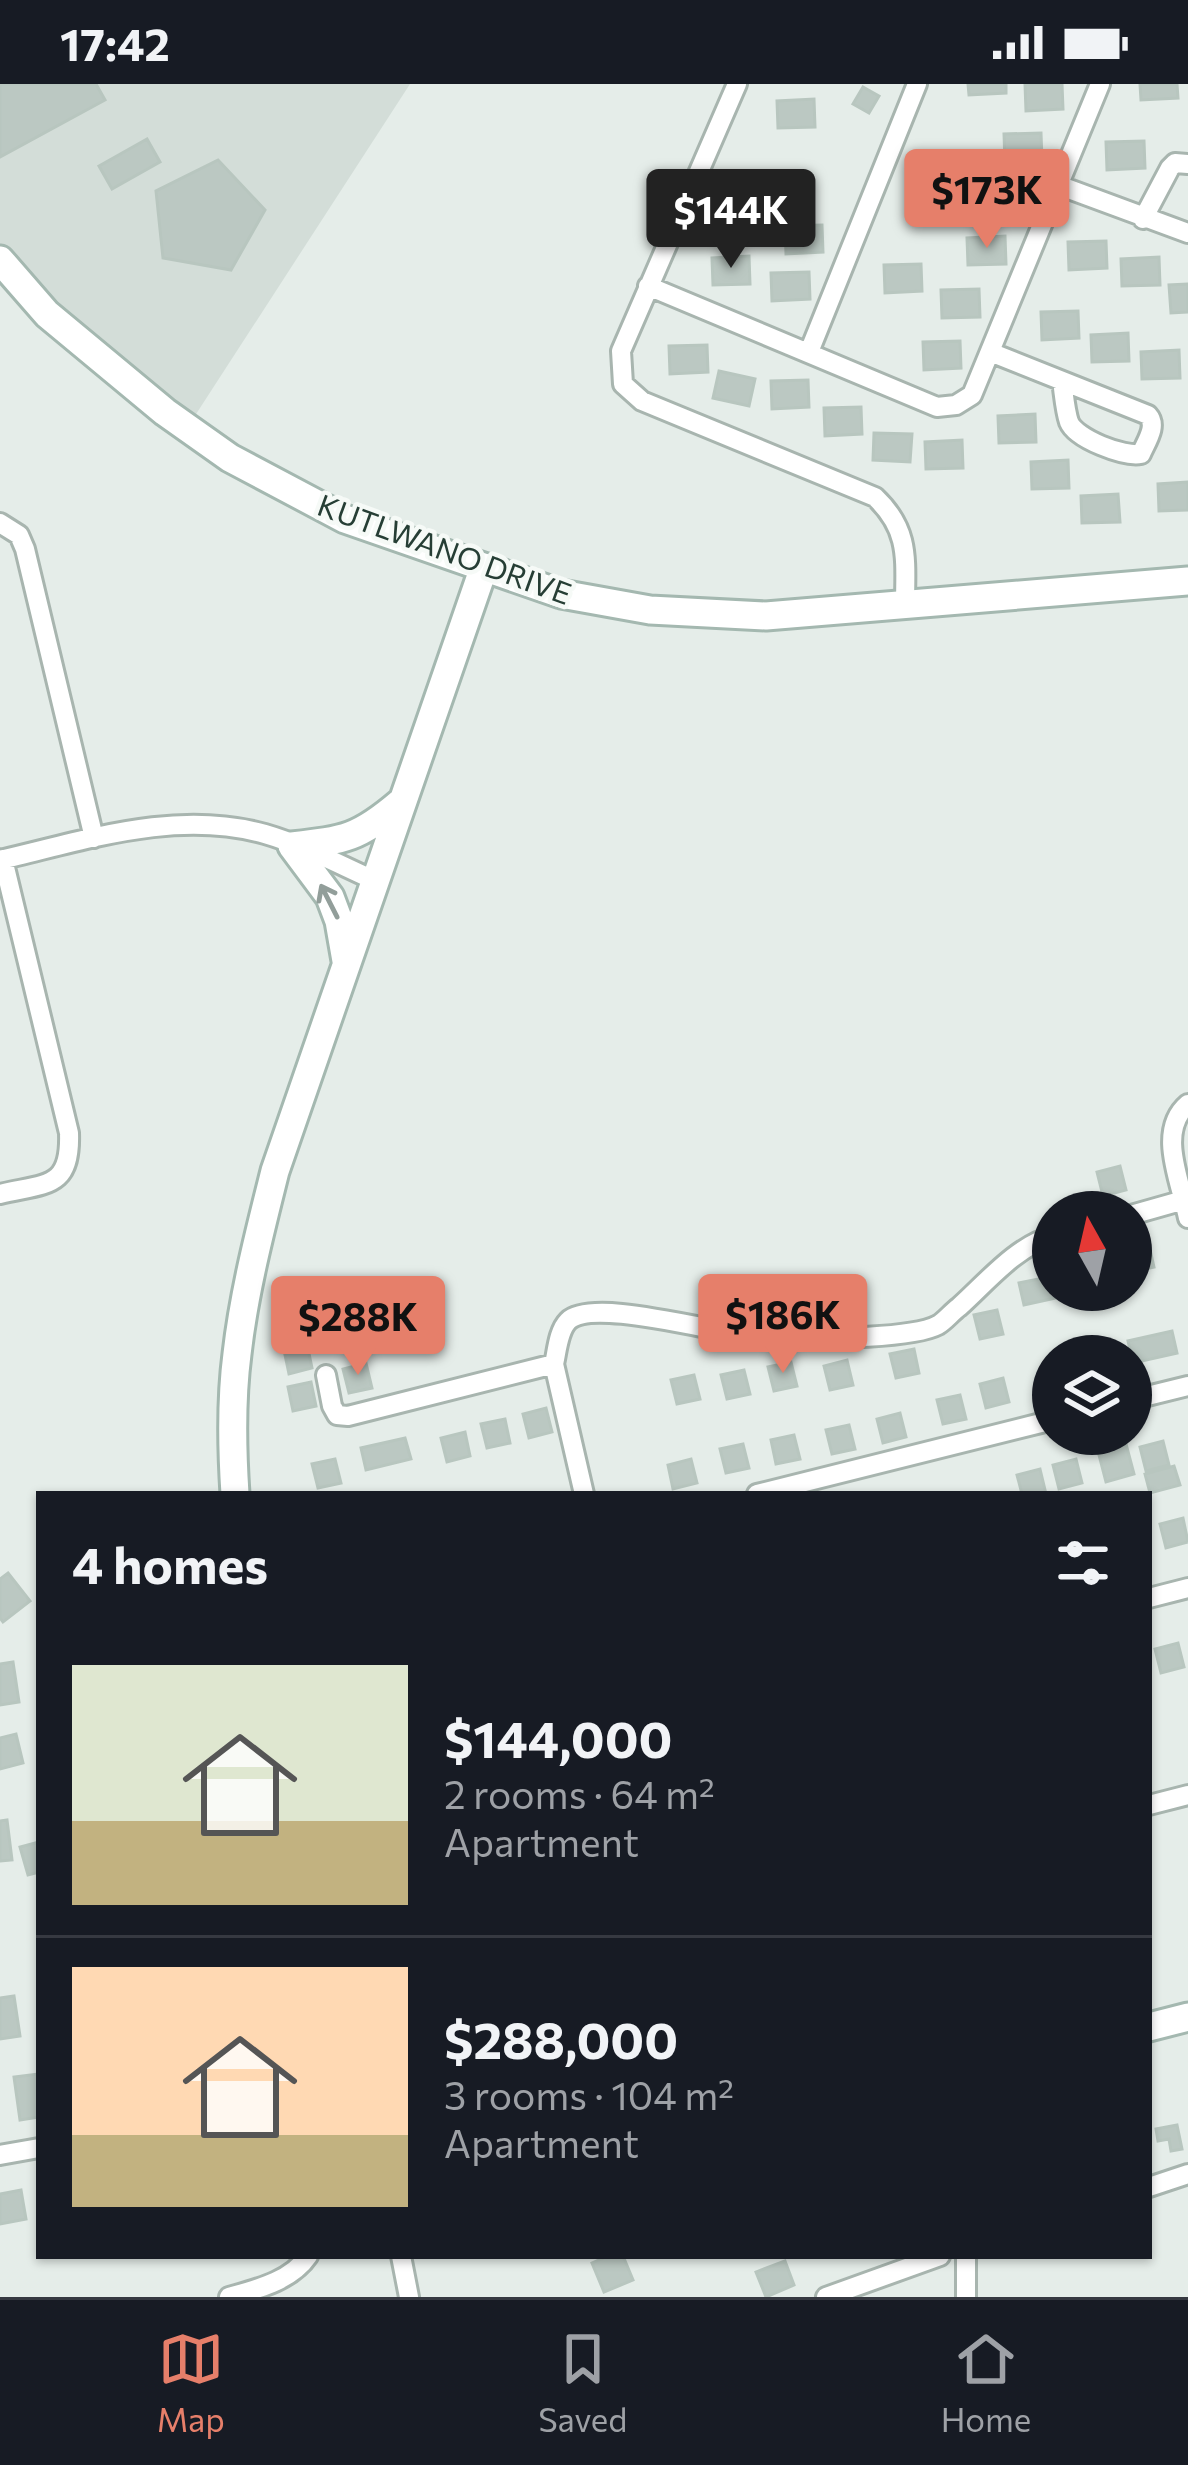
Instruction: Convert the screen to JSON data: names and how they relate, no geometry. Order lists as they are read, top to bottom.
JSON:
{
  "streets": {
    "street": ["KUTLWANO DRIVE"]
  },
  "north": "top",
  "page": {
    "status": "17:42",
    "price": [
      "$173K",
      "$144K",
      "$186K",
      "$288K"
    ],
    "heading": "4 homes",
    "list": [
      {
        "name": "$144,000",
        "note": "2 rooms · 64 m² · Apartment"
      },
      {
        "name": "$288,000",
        "note": "3 rooms · 104 m² · Apartment"
      }
    ],
    "tabs": ["Map", "Saved", "Home"]
  }
}
